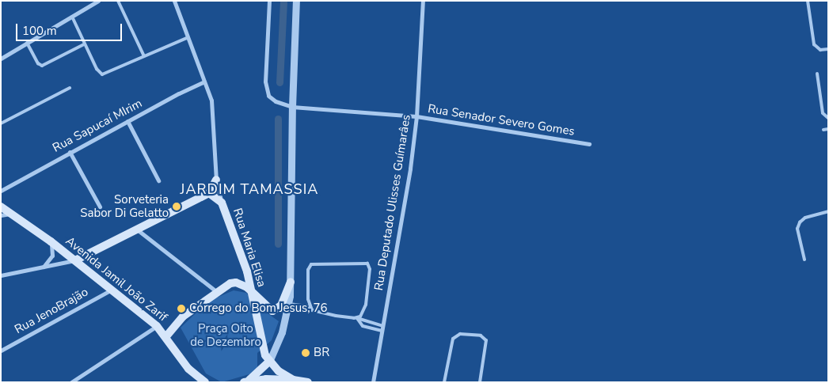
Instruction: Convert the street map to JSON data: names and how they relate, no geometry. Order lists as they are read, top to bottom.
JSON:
{
  "streets": {
    "main road": ["Rua Maria Elisa", "Avenida Jamil João Zarif"],
    "street": [
      "Rua Senador Severo Gomes",
      "Rua Sapucaí MIrim",
      "Rua Deputado Ulisses Guímarâes",
      "Rua JenoBrajão"
    ]
  },
  "crossings": [
    ["Rua Senador Severo Gomes", "Rua Deputado Ulisses Guímarâes"],
    ["Avenida Jamil João Zarif", "Rua JenoBrajão"]
  ],
  "districts": ["JARDIM TAMASSIA"],
  "parks": ["Praça Oito de Dezembro"],
  "places": ["Sorveteria Sabor Di Gelatto", "Córrego do Bom Jesus, 76", "BR"],
  "scale_bar": "100 m"
}
